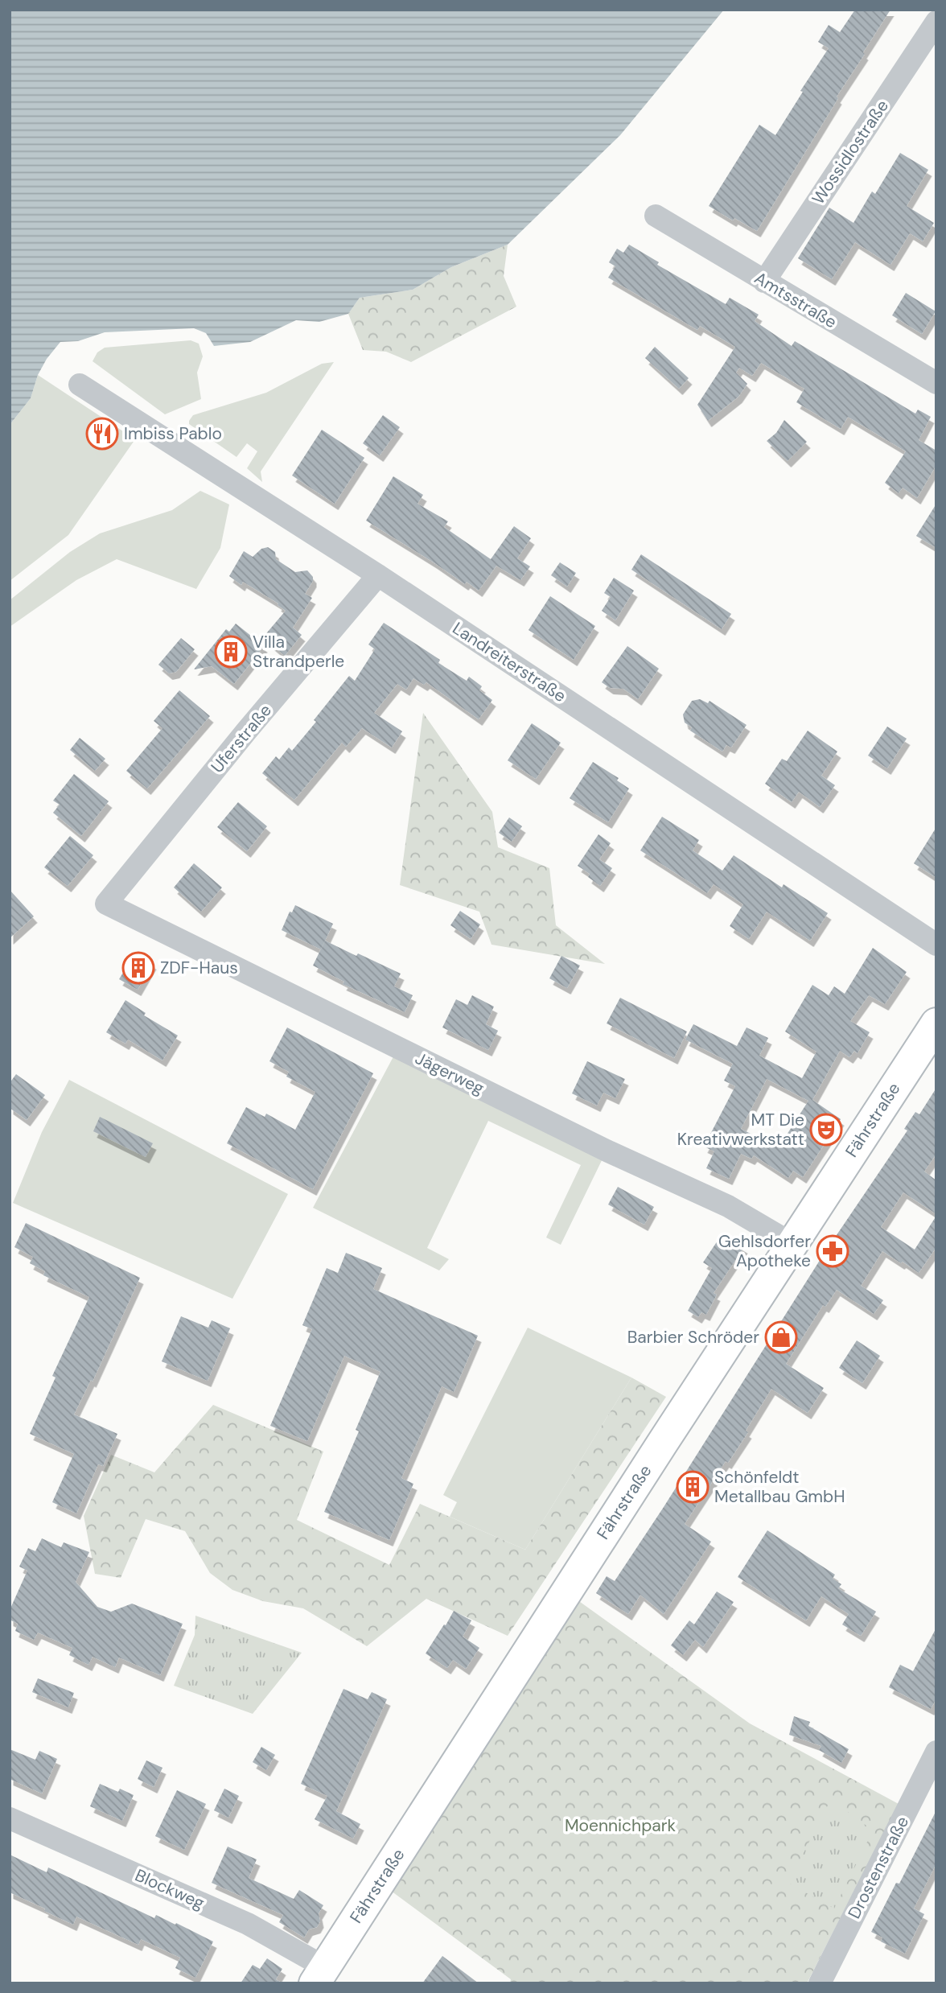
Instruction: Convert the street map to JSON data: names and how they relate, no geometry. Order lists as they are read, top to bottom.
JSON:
{
  "streets": {
    "street": [
      "Wossidlostraße",
      "Amtsstraße",
      "Landreiterstraße",
      "Uferstraße",
      "Jägerweg",
      "Fährstraße",
      "Drostenstraße",
      "Blockweg"
    ]
  },
  "crossings": [
    ["Wossidlostraße", "Amtsstraße"],
    ["Landreiterstraße", "Uferstraße"],
    ["Uferstraße", "Jägerweg"],
    ["Jägerweg", "Fährstraße"],
    ["Fährstraße", "Blockweg"]
  ],
  "parks": ["Moennichpark"],
  "places": {
    "restaurant": ["Imbiss Pablo"],
    "building": ["Villa Strandperle", "ZDF-Haus", "Schönfeldt Metallbau GmbH"],
    "theatre": ["MT Die Kreativwerkstatt"],
    "pharmacy": ["Gehlsdorfer Apotheke"],
    "shop": ["Barbier Schröder"]
  }
}
